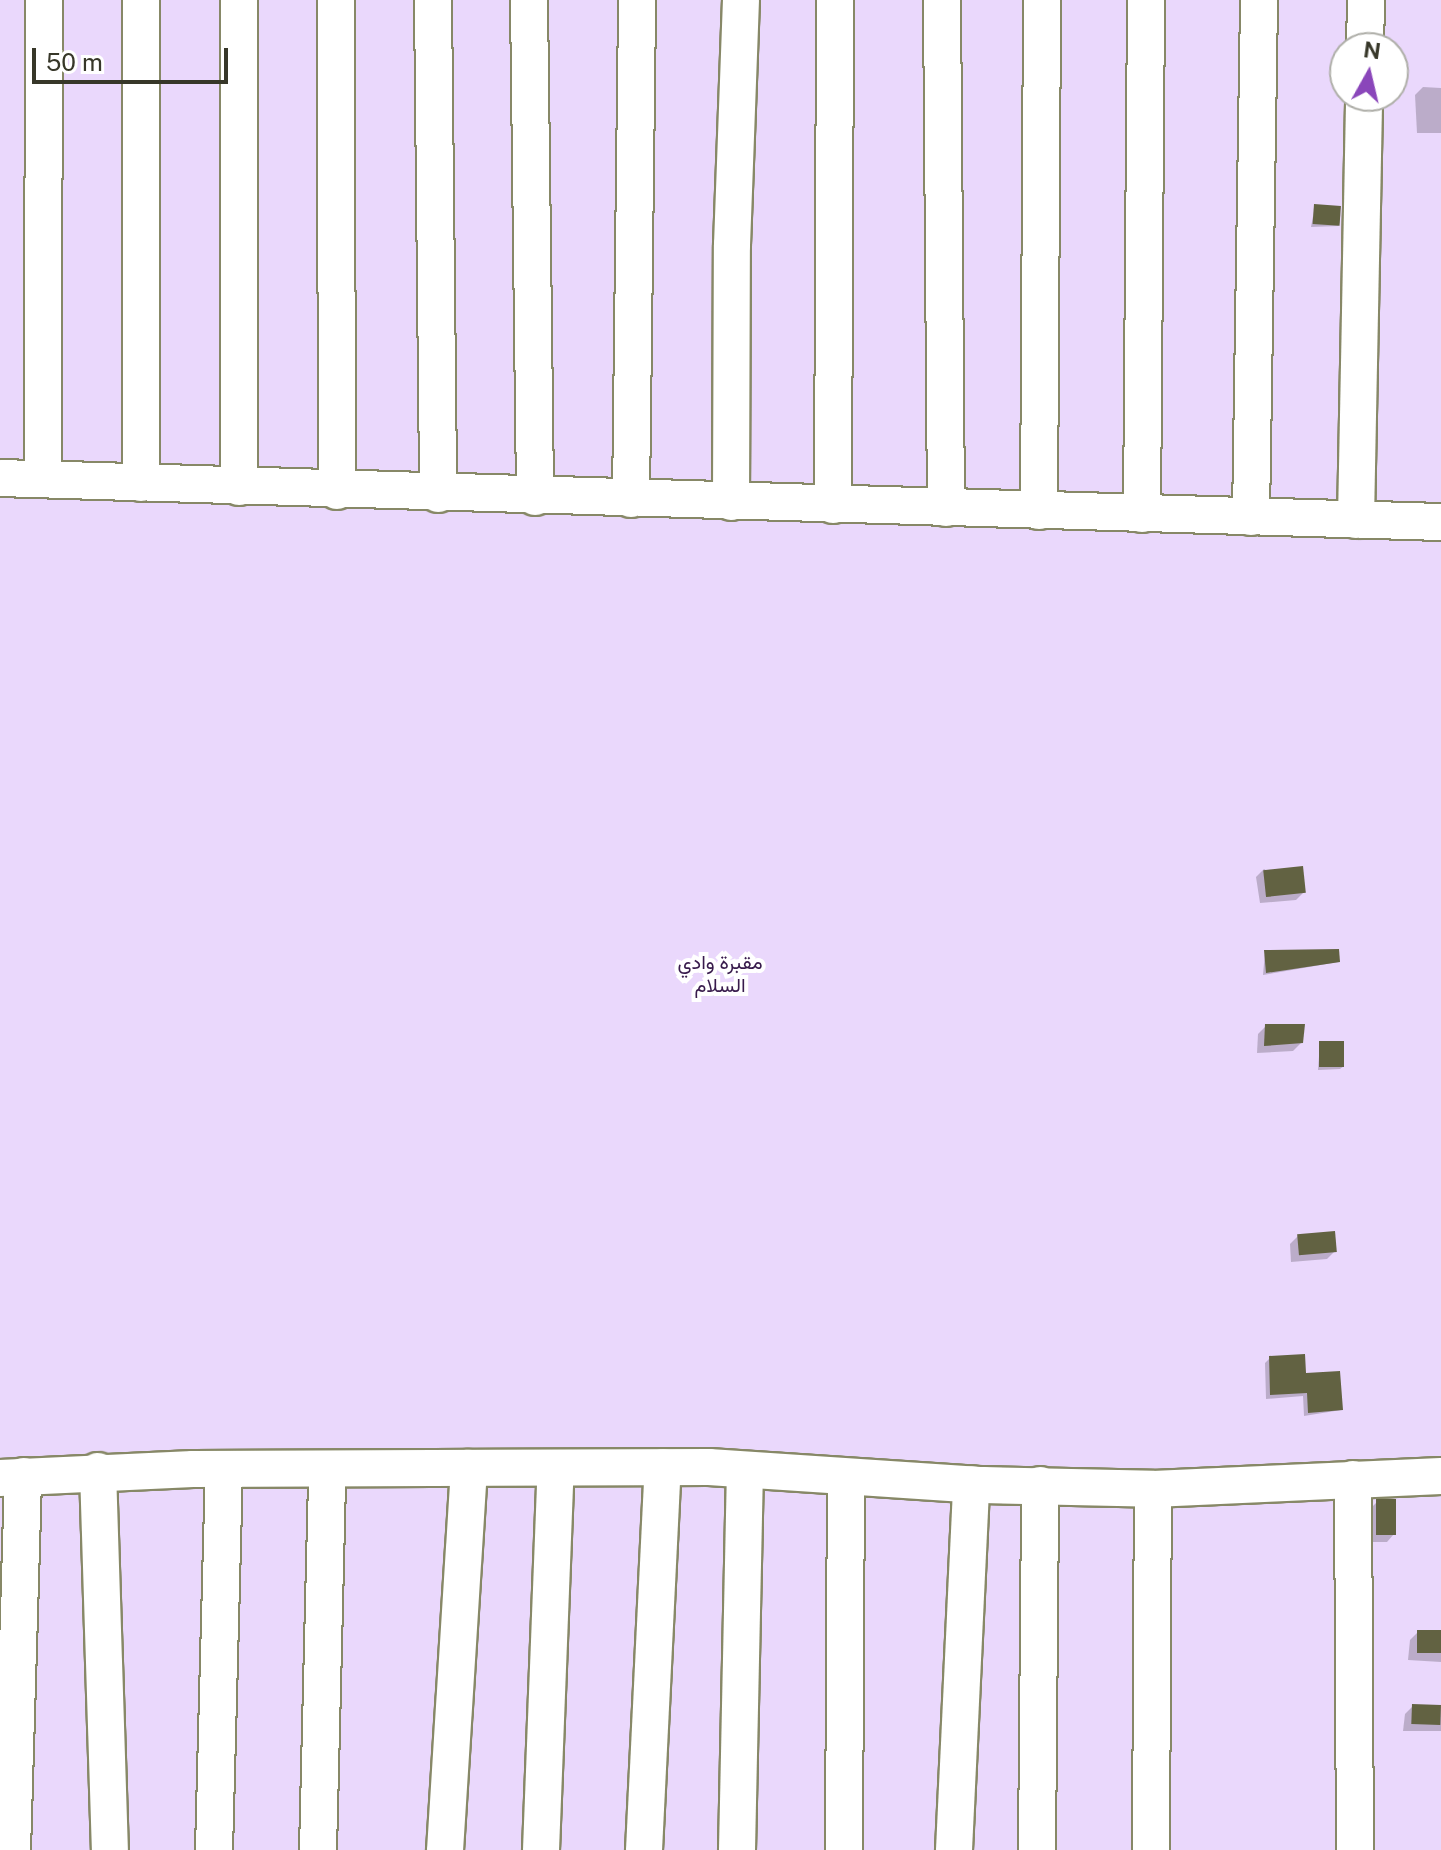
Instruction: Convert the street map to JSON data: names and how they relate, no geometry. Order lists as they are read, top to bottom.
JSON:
{
  "parks": ["مقبرة وادي السلام"],
  "scale_bar": "50 m",
  "north": "top"
}
